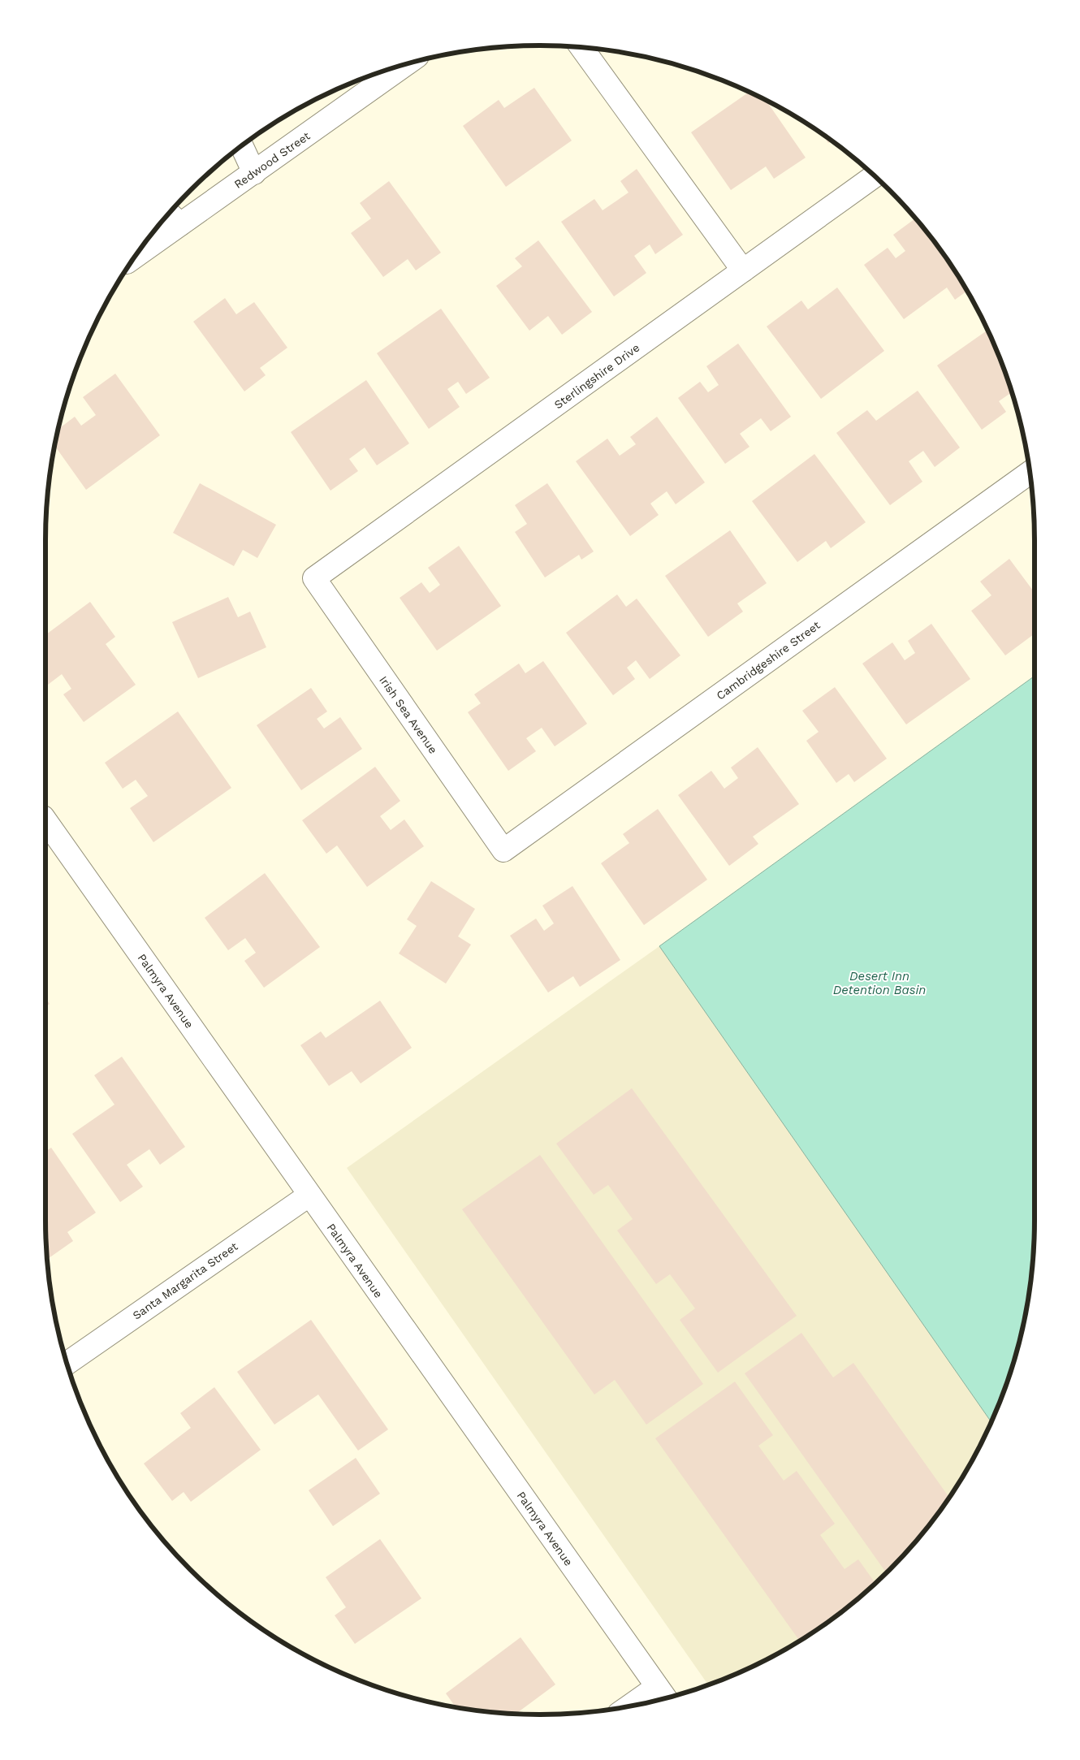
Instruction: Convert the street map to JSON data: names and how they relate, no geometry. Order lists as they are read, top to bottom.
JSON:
{
  "streets": {
    "street": [
      "Redwood Street",
      "Sterlingshire Drive",
      "Cambridgeshire Street",
      "Irish Sea Avenue",
      "Palmyra Avenue",
      "Santa Margarita Street"
    ]
  },
  "crossings": [
    ["Sterlingshire Drive", "Irish Sea Avenue"],
    ["Cambridgeshire Street", "Irish Sea Avenue"],
    ["Palmyra Avenue", "Santa Margarita Street"]
  ],
  "water": ["Desert Inn Detention Basin"]
}
